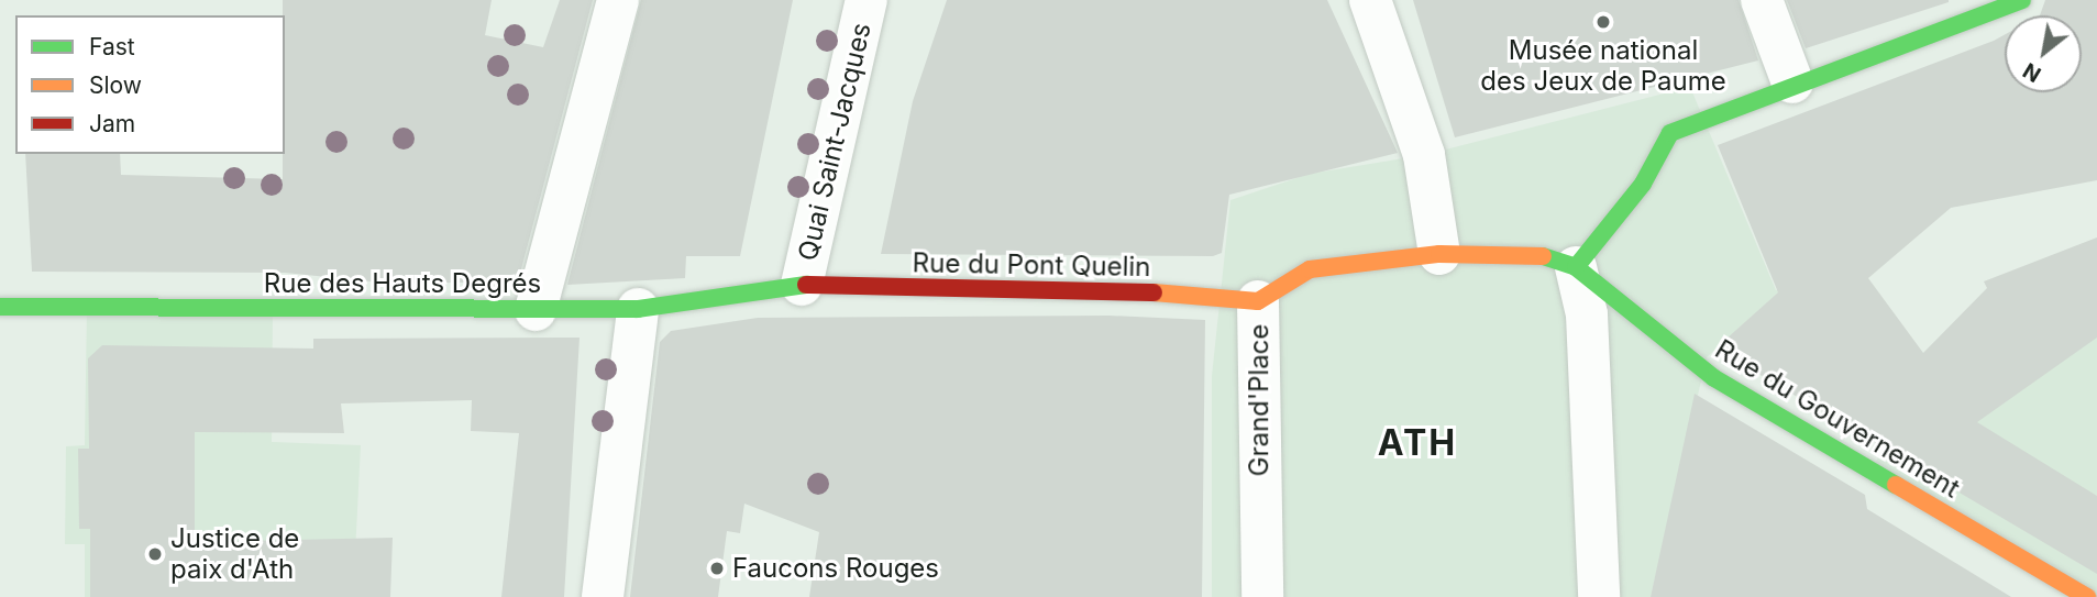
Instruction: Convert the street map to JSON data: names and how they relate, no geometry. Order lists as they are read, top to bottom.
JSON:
{
  "streets": {
    "street": [
      "Quai Saint-Jacques",
      "Rue du Pont Quelin",
      "Rue des Hauts Degrés",
      "Grand'Place",
      "Rue du Gouvernement"
    ]
  },
  "crossings": [
    ["Quai Saint-Jacques", "Rue du Pont Quelin"],
    ["Quai Saint-Jacques", "Rue des Hauts Degrés"],
    ["Rue du Pont Quelin", "Rue des Hauts Degrés"],
    ["Rue du Pont Quelin", "Grand'Place"],
    ["Grand'Place", "Rue du Gouvernement"]
  ],
  "districts": ["ATH"],
  "places": ["Musée national des Jeux de Paume", "Justice de paix d'Ath", "Faucons Rouges"],
  "legend": ["Fast", "Slow", "Jam"],
  "north": "bottom left"
}
